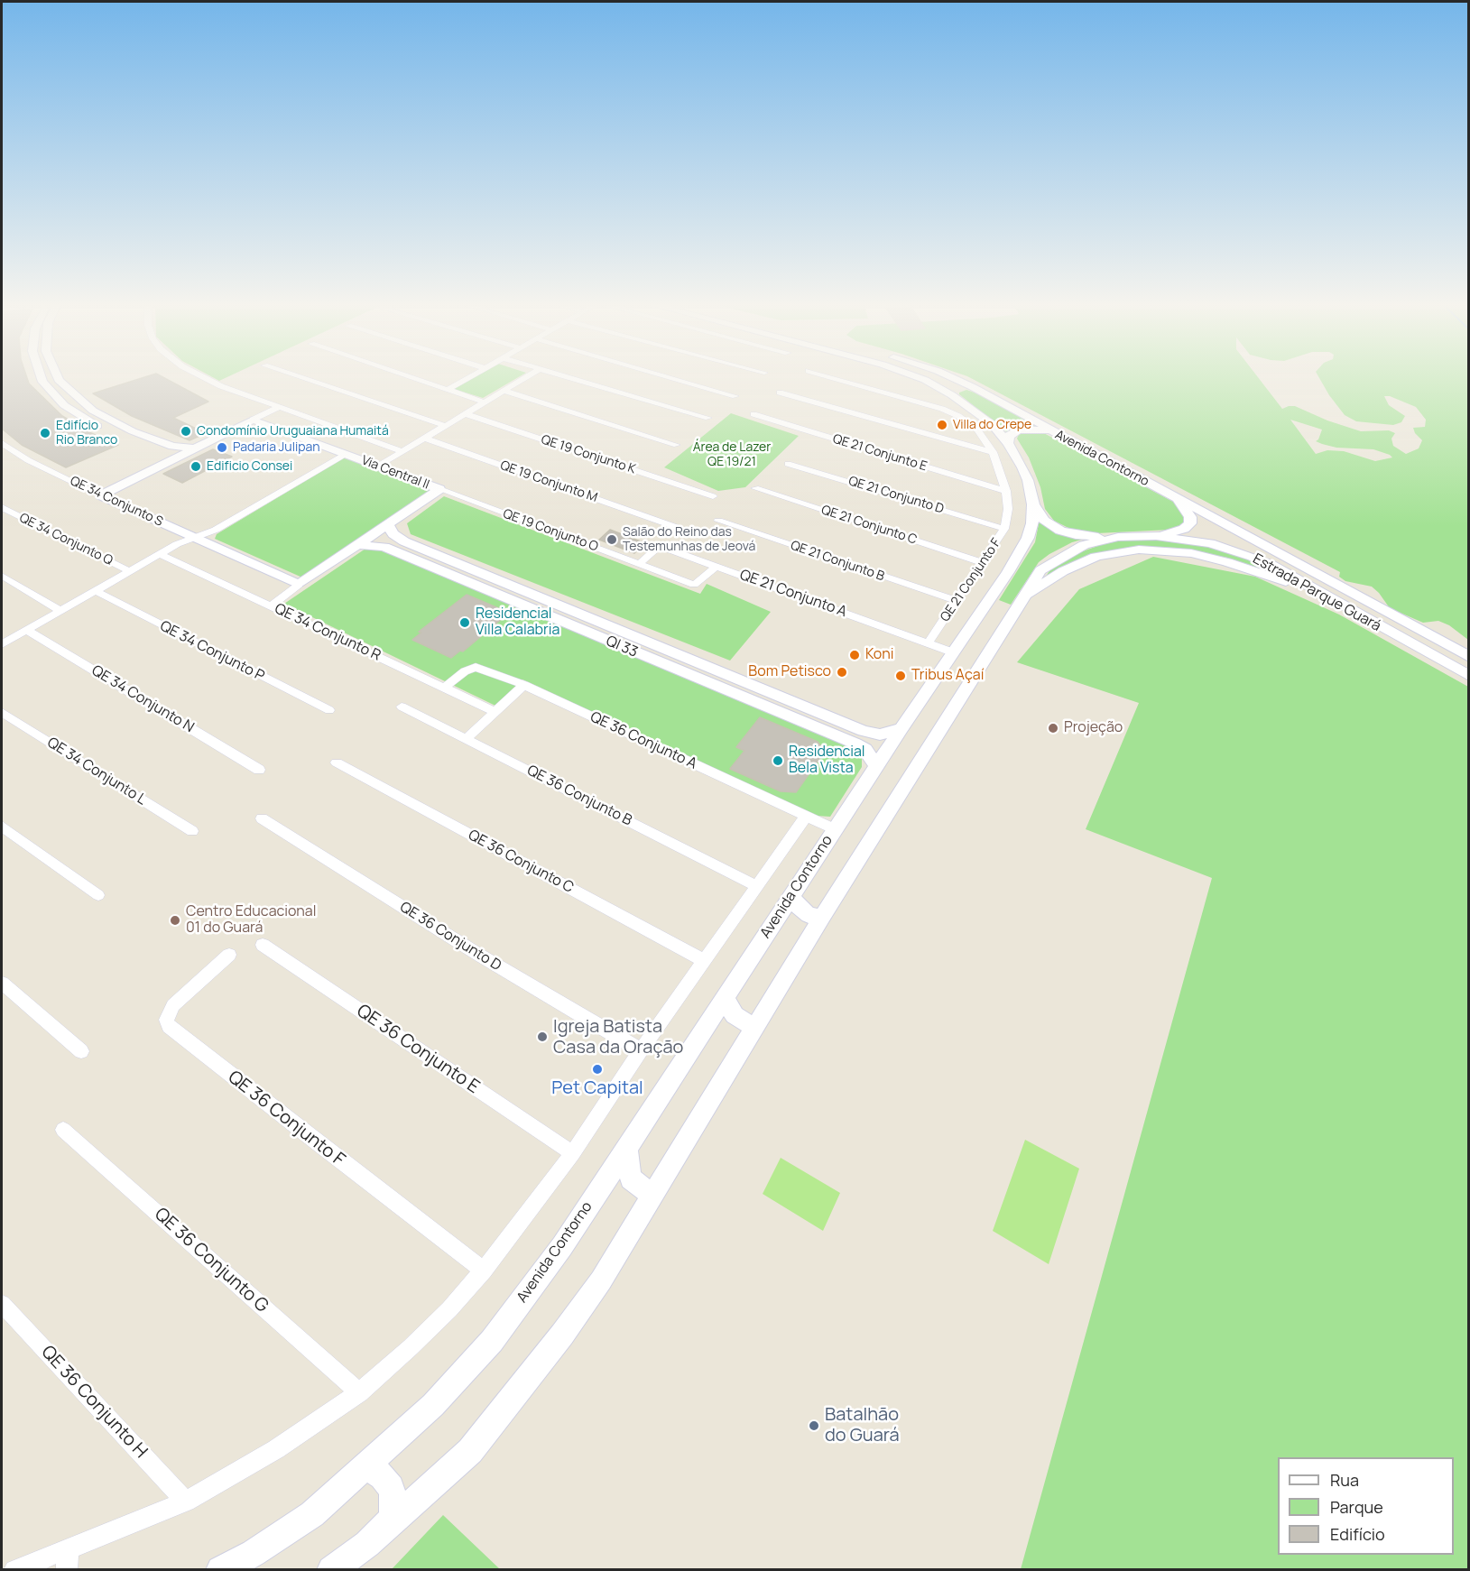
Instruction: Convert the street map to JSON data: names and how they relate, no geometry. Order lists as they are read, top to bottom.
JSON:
{
  "streets": {
    "main road": [
      "Avenida Contorno",
      "Via Central II",
      "QE 34 Conjunto S",
      "Estrada Parque Guará",
      "QI 33"
    ],
    "street": [
      "QE 21 Conjunto E",
      "QE 19 Conjunto K",
      "QE 19 Conjunto M",
      "QE 21 Conjunto D",
      "QE 21 Conjunto C",
      "QE 19 Conjunto O",
      "QE 34 Conjunto Q",
      "QE 21 Conjunto B",
      "QE 21 Conjunto F",
      "QE 21 Conjunto A",
      "QE 34 Conjunto R",
      "QE 34 Conjunto P",
      "QE 34 Conjunto N",
      "QE 36 Conjunto A",
      "QE 34 Conjunto L",
      "QE 36 Conjunto B",
      "QE 36 Conjunto C",
      "QE 36 Conjunto D",
      "QE 36 Conjunto E",
      "QE 36 Conjunto F",
      "QE 36 Conjunto G",
      "QE 36 Conjunto H"
    ]
  },
  "crossings": [
    ["QE 21 Conjunto E", "QE 21 Conjunto F"],
    ["Avenida Contorno", "Estrada Parque Guará"],
    ["Avenida Contorno", "QE 21 Conjunto A"],
    ["Avenida Contorno", "QI 33"],
    ["Avenida Contorno", "QE 36 Conjunto A"],
    ["Via Central II", "QE 19 Conjunto O"],
    ["Via Central II", "QE 34 Conjunto R"],
    ["Via Central II", "QI 33"],
    ["QE 21 Conjunto D", "QE 21 Conjunto F"],
    ["QE 21 Conjunto C", "QE 21 Conjunto F"],
    ["QE 19 Conjunto O", "QE 21 Conjunto A"],
    ["QE 21 Conjunto B", "QE 21 Conjunto F"],
    ["QE 21 Conjunto F", "QE 21 Conjunto A"],
    ["QE 34 Conjunto R", "QE 36 Conjunto A"]
  ],
  "parks": ["Área de Lazer QE 19/21"],
  "places": [
    "Villa do Crepe",
    "Condomínio Uruguaiana Humaitá",
    "Edifício Rio Branco",
    "Padaria Julipan",
    "Edificio Consei",
    "Salão do Reino das Testemunhas de Jeová",
    "Residencial Villa Calabria",
    "Koni",
    "Bom Petisco",
    "Tribus Açaí",
    "Projeção",
    "Residencial Bela Vista",
    "Centro Educacional 01 do Guará",
    "Igreja Batista Casa da Oração",
    "Pet Capital",
    "Batalhão do Guará"
  ],
  "legend": ["Rua", "Parque", "Edifício"]
}
